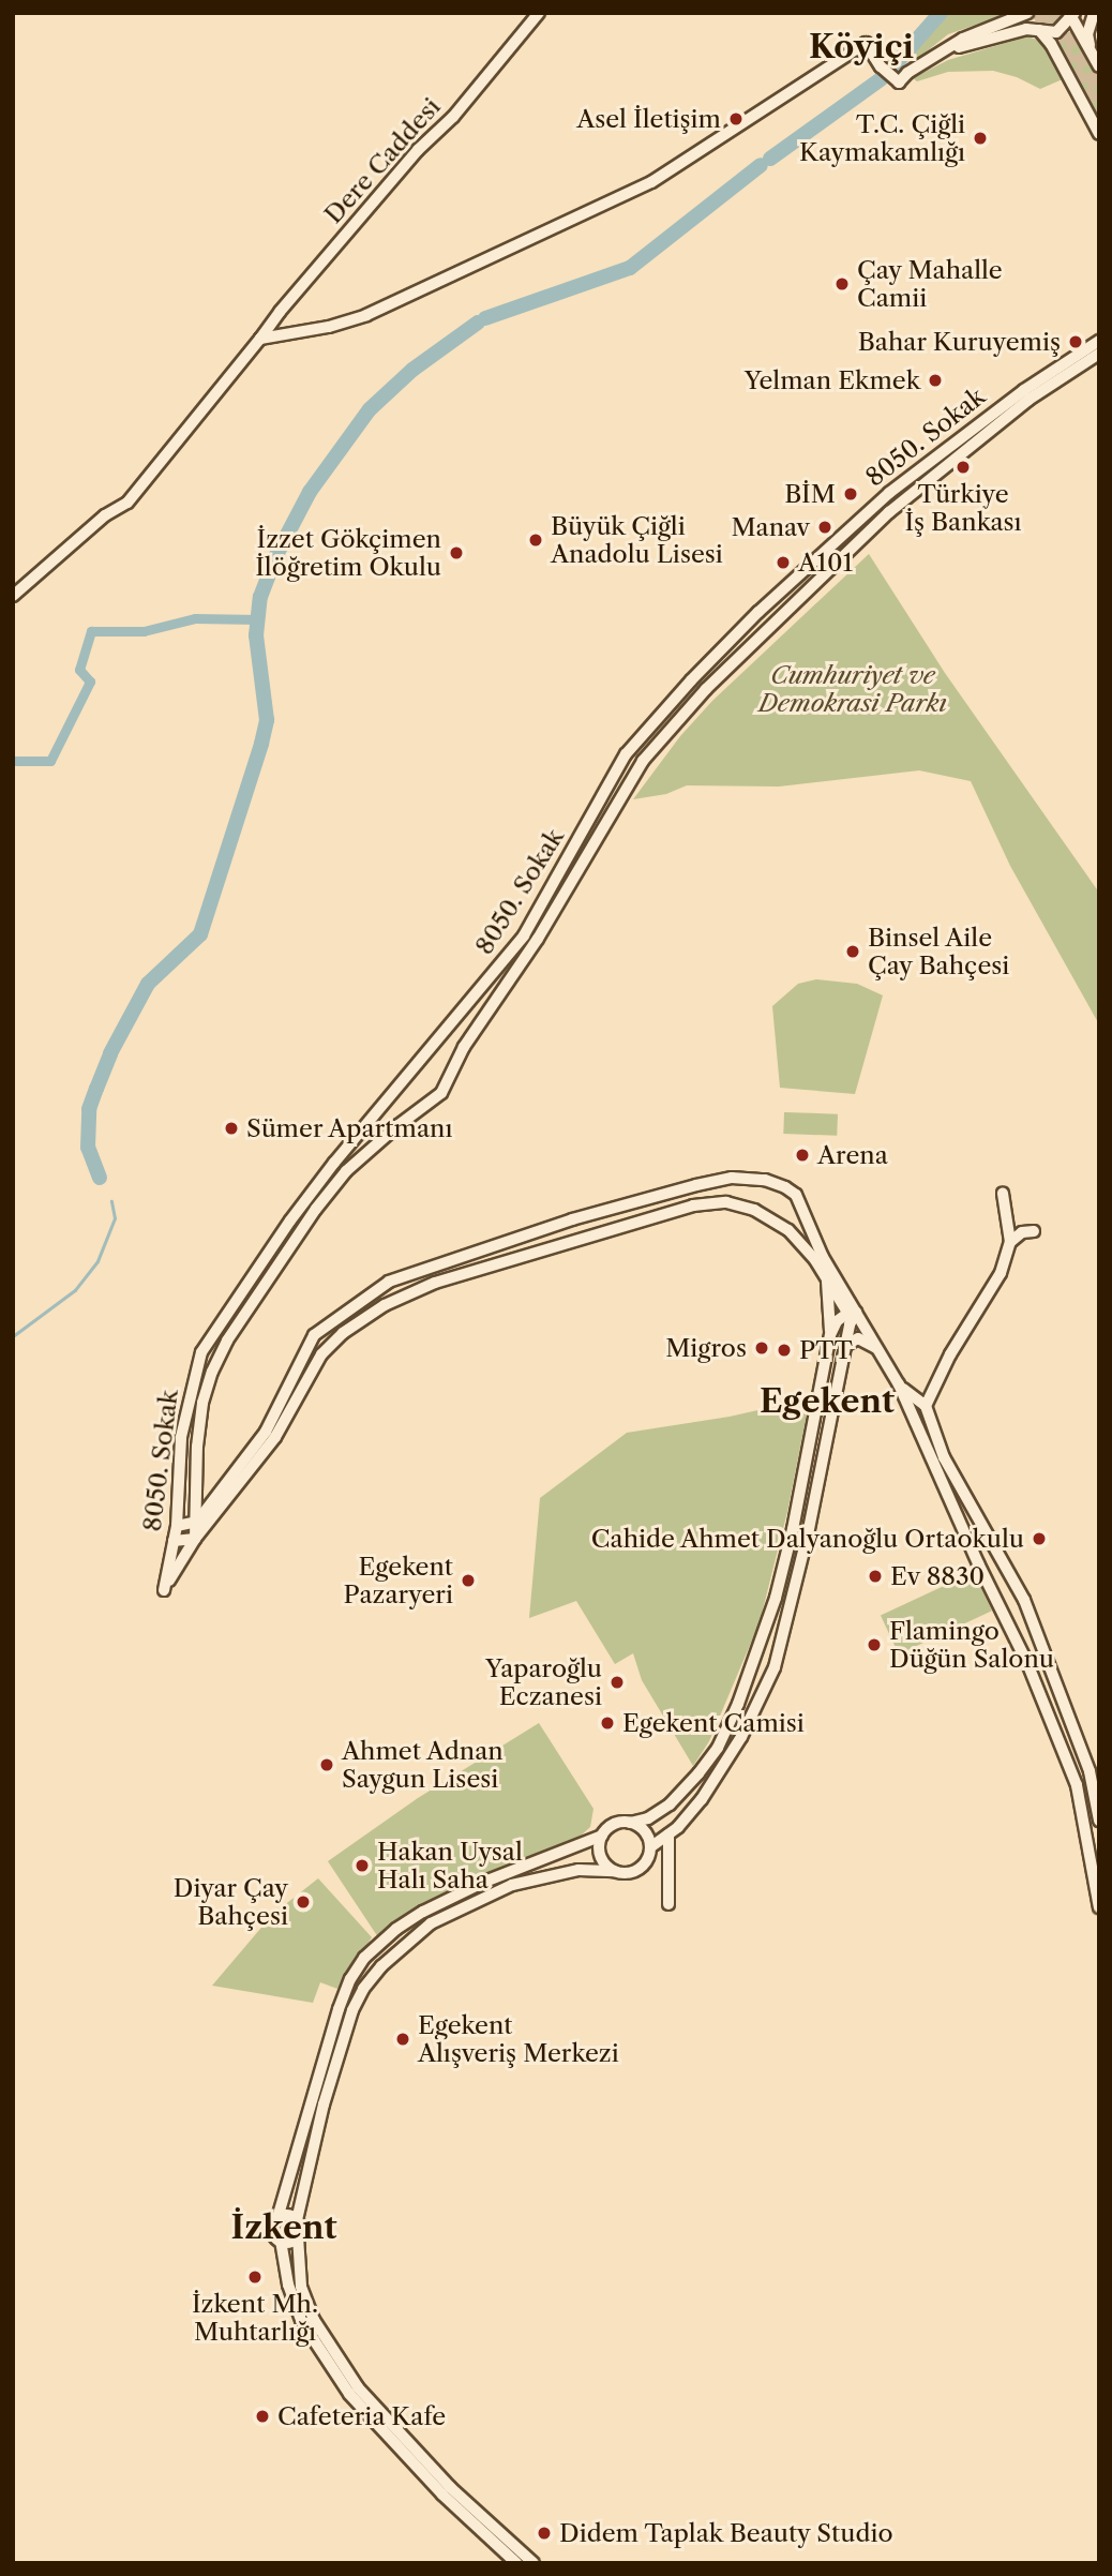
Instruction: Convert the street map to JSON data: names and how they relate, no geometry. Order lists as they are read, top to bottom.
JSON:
{
  "streets": {
    "street": ["Dere Caddesi", "8050. Sokak"]
  },
  "districts": ["Köyiçi", "Egekent", "İzkent"],
  "parks": ["Cumhuriyet ve Demokrasi Parkı"],
  "places": [
    "Asel İletişim",
    "T.C. Çiğli Kaymakamlığı",
    "Çay Mahalle Camii",
    "Bahar Kuruyemiş",
    "Yelman Ekmek",
    "Türkiye İş Bankası",
    "BİM",
    "Manav",
    "Büyük Çiğli Anadolu Lisesi",
    "İzzet Gökçimen İlöğretim Okulu",
    "A101",
    "Binsel Aile Çay Bahçesi",
    "Sümer Apartmanı",
    "Arena",
    "Migros",
    "PTT",
    "Cahide Ahmet Dalyanoğlu Ortaokulu",
    "Ev 8830",
    "Egekent Pazaryeri",
    "Flamingo Düğün Salonu",
    "Yaparoğlu Eczanesi",
    "Egekent Camisi",
    "Ahmet Adnan Saygun Lisesi",
    "Hakan Uysal Halı Saha",
    "Diyar Çay Bahçesi",
    "Egekent Alışveriş Merkezi",
    "İzkent Mh. Muhtarlığı",
    "Cafeteria Kafe",
    "Didem Taplak Beauty Studio"
  ]
}
